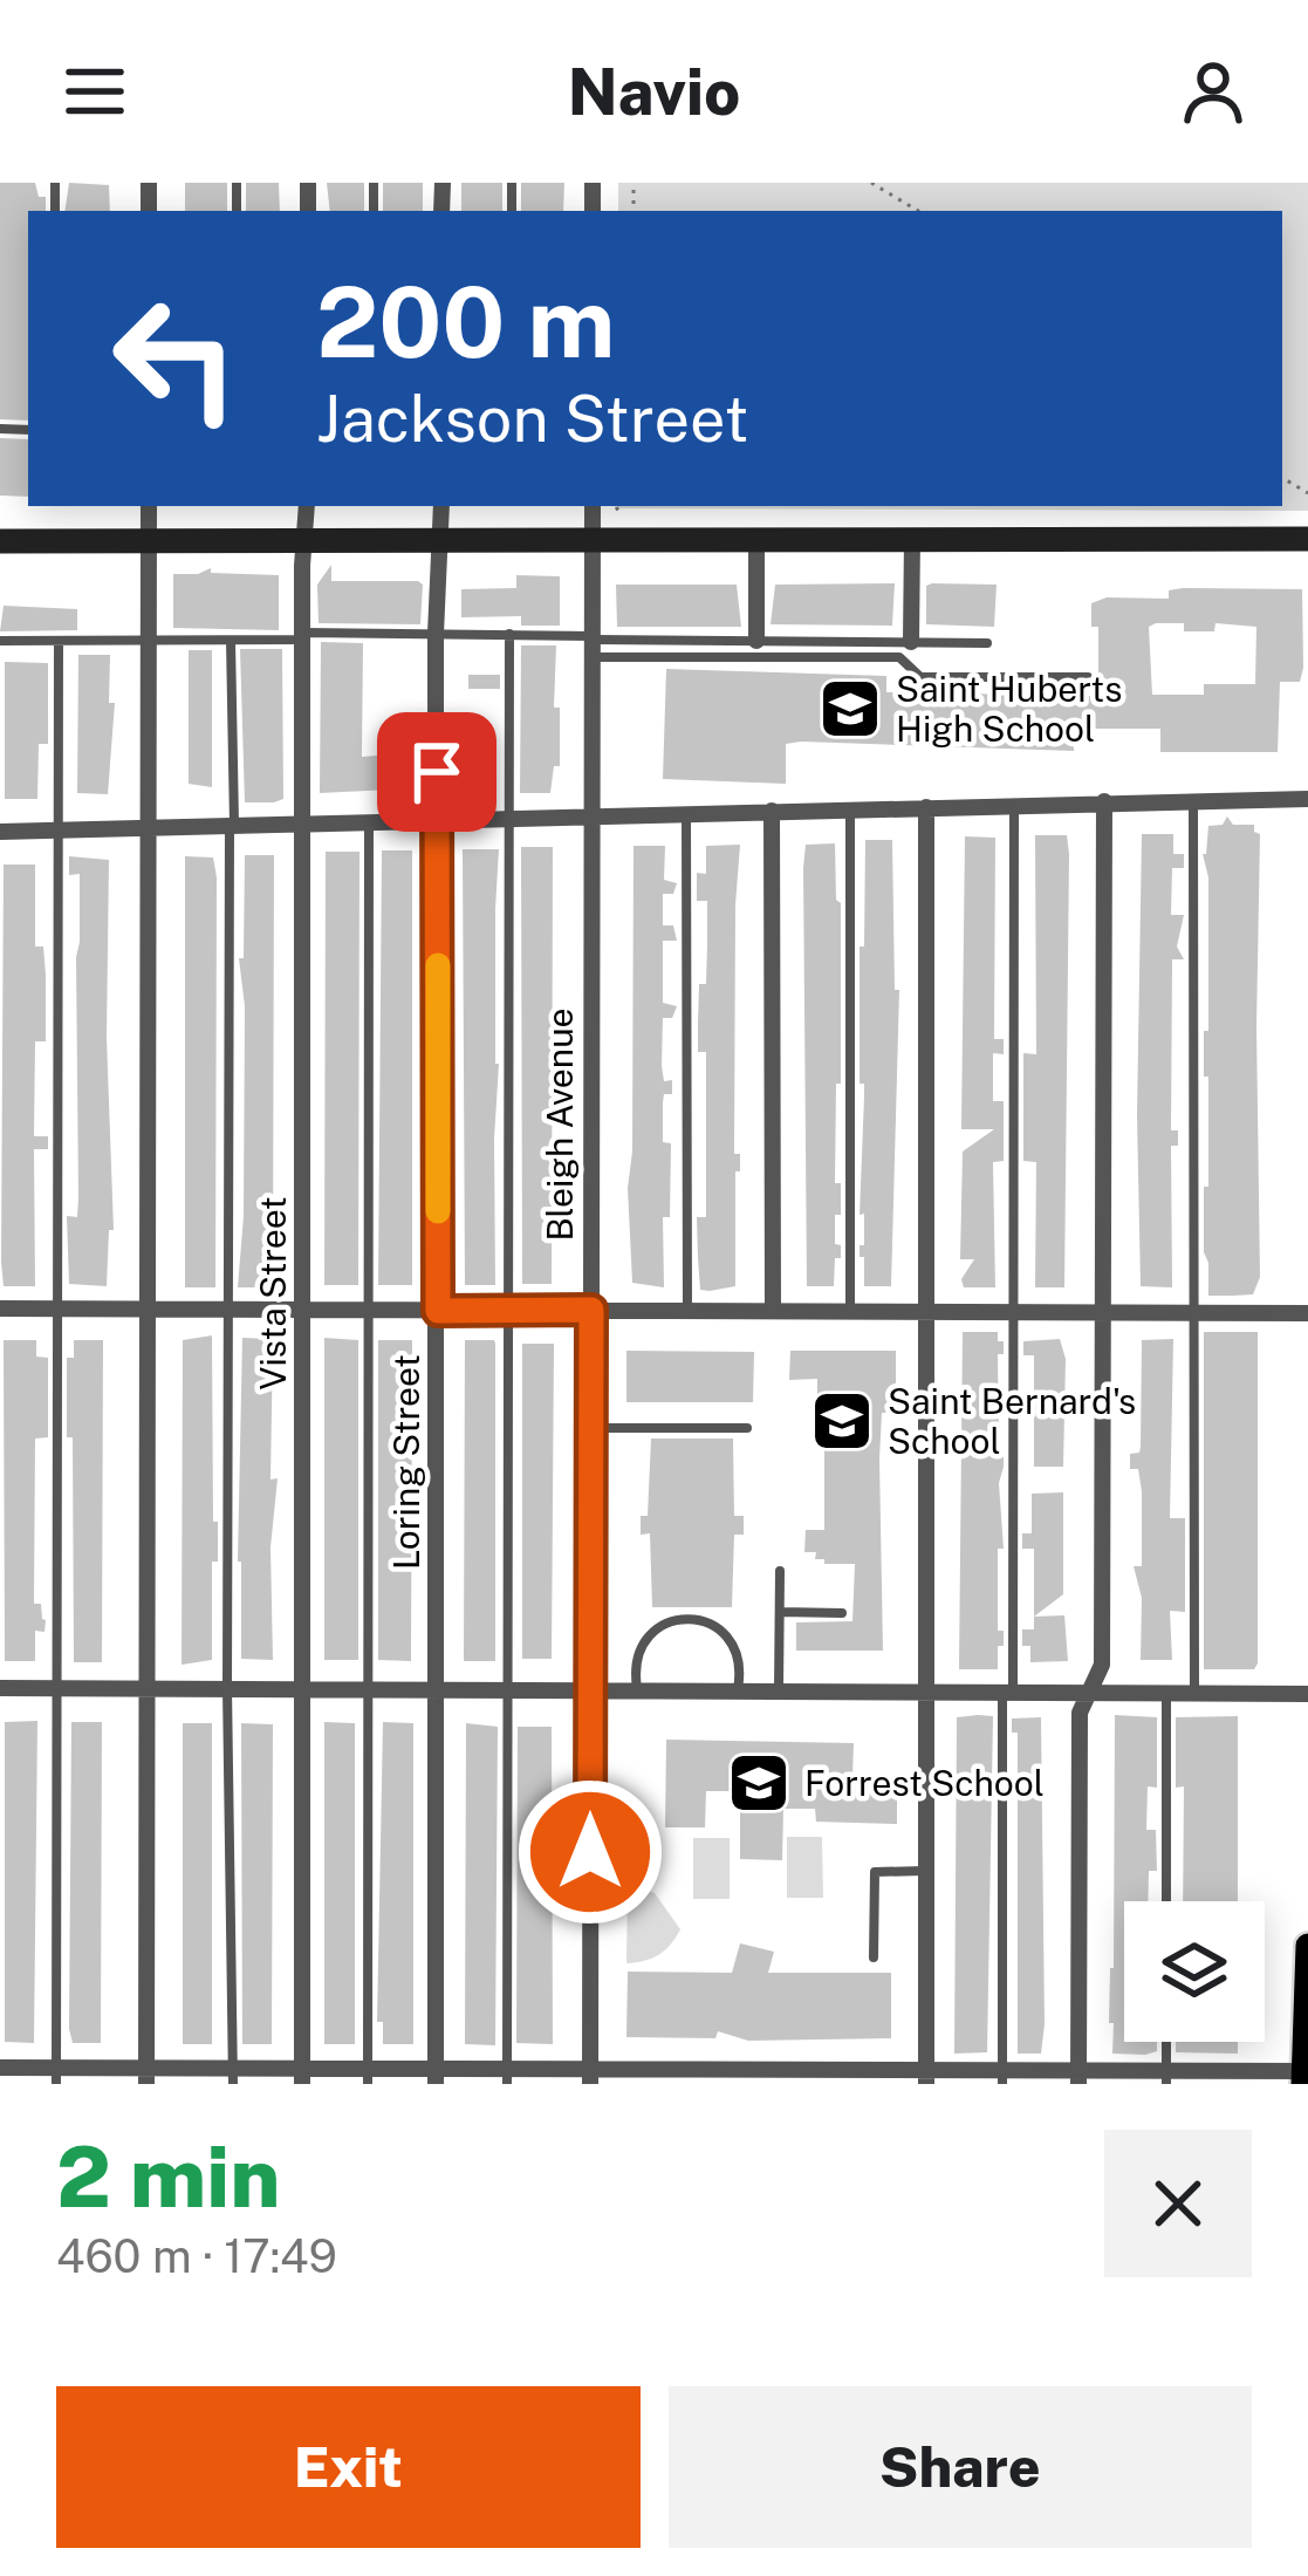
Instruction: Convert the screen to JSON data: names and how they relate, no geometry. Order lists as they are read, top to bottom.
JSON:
{
  "streets": {
    "street": ["Bleigh Avenue", "Vista Street", "Loring Street"]
  },
  "places": {
    "school or university": ["Saint Huberts High School", "Saint Bernard's School", "Forrest School"]
  },
  "page": {
    "header": "Navio",
    "turn": ["200 m", "Jackson Street"],
    "heading": ["2 min", "460 m · 17:49"],
    "buttons": ["Exit", "Share"]
  }
}
